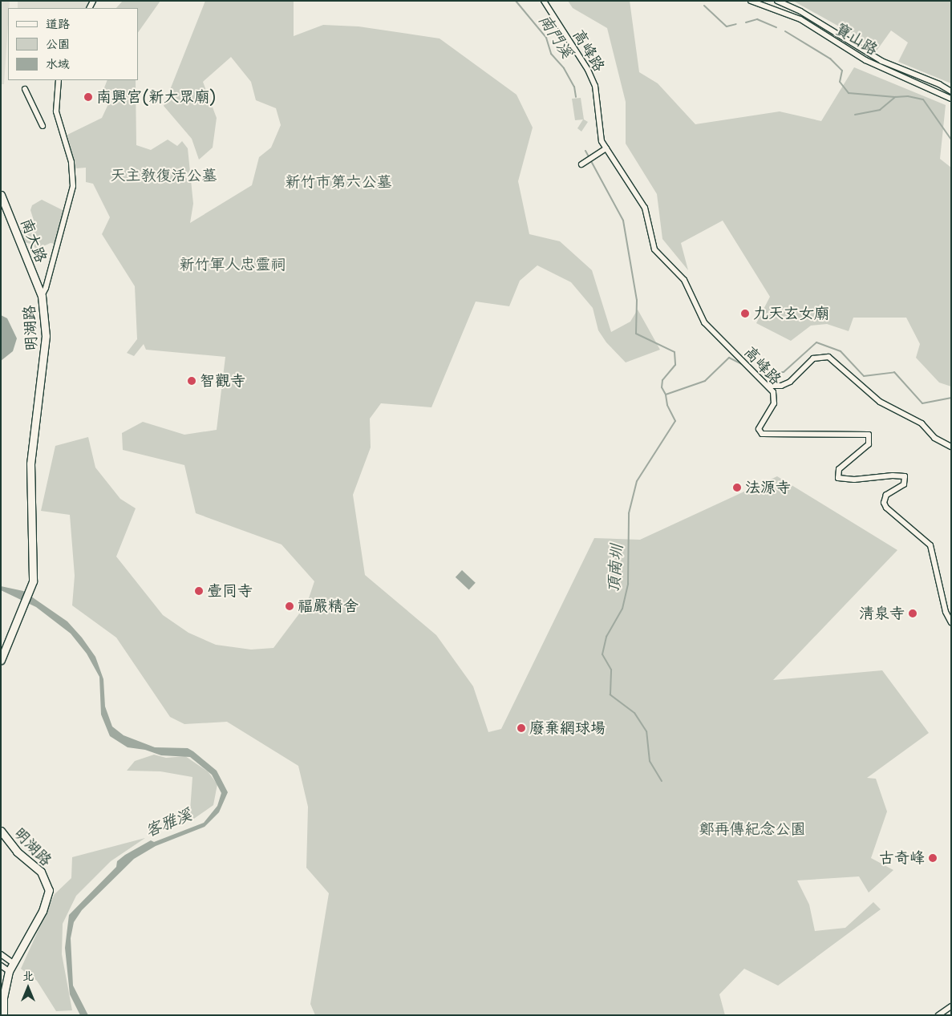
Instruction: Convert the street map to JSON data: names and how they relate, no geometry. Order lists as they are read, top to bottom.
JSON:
{
  "streets": {
    "main road": ["南大路", "明湖路"],
    "street": ["寶山路", "高峰路"]
  },
  "crossings": [
    ["南大路", "明湖路"]
  ],
  "water": ["南門溪", "頂南圳", "客雅溪"],
  "parks": [
    "天主教復活公墓",
    "新竹市第六公墓",
    "新竹軍人忠靈祠",
    "鄭再傳紀念公園"
  ],
  "places": [
    "南興宮(新大眾廟)",
    "九天玄女廟",
    "智觀寺",
    "法源寺",
    "壹同寺",
    "福嚴精舍",
    "清泉寺",
    "廢棄網球場",
    "古奇峰"
  ],
  "legend": ["道路", "公園", "水域"],
  "north": "top"
}
